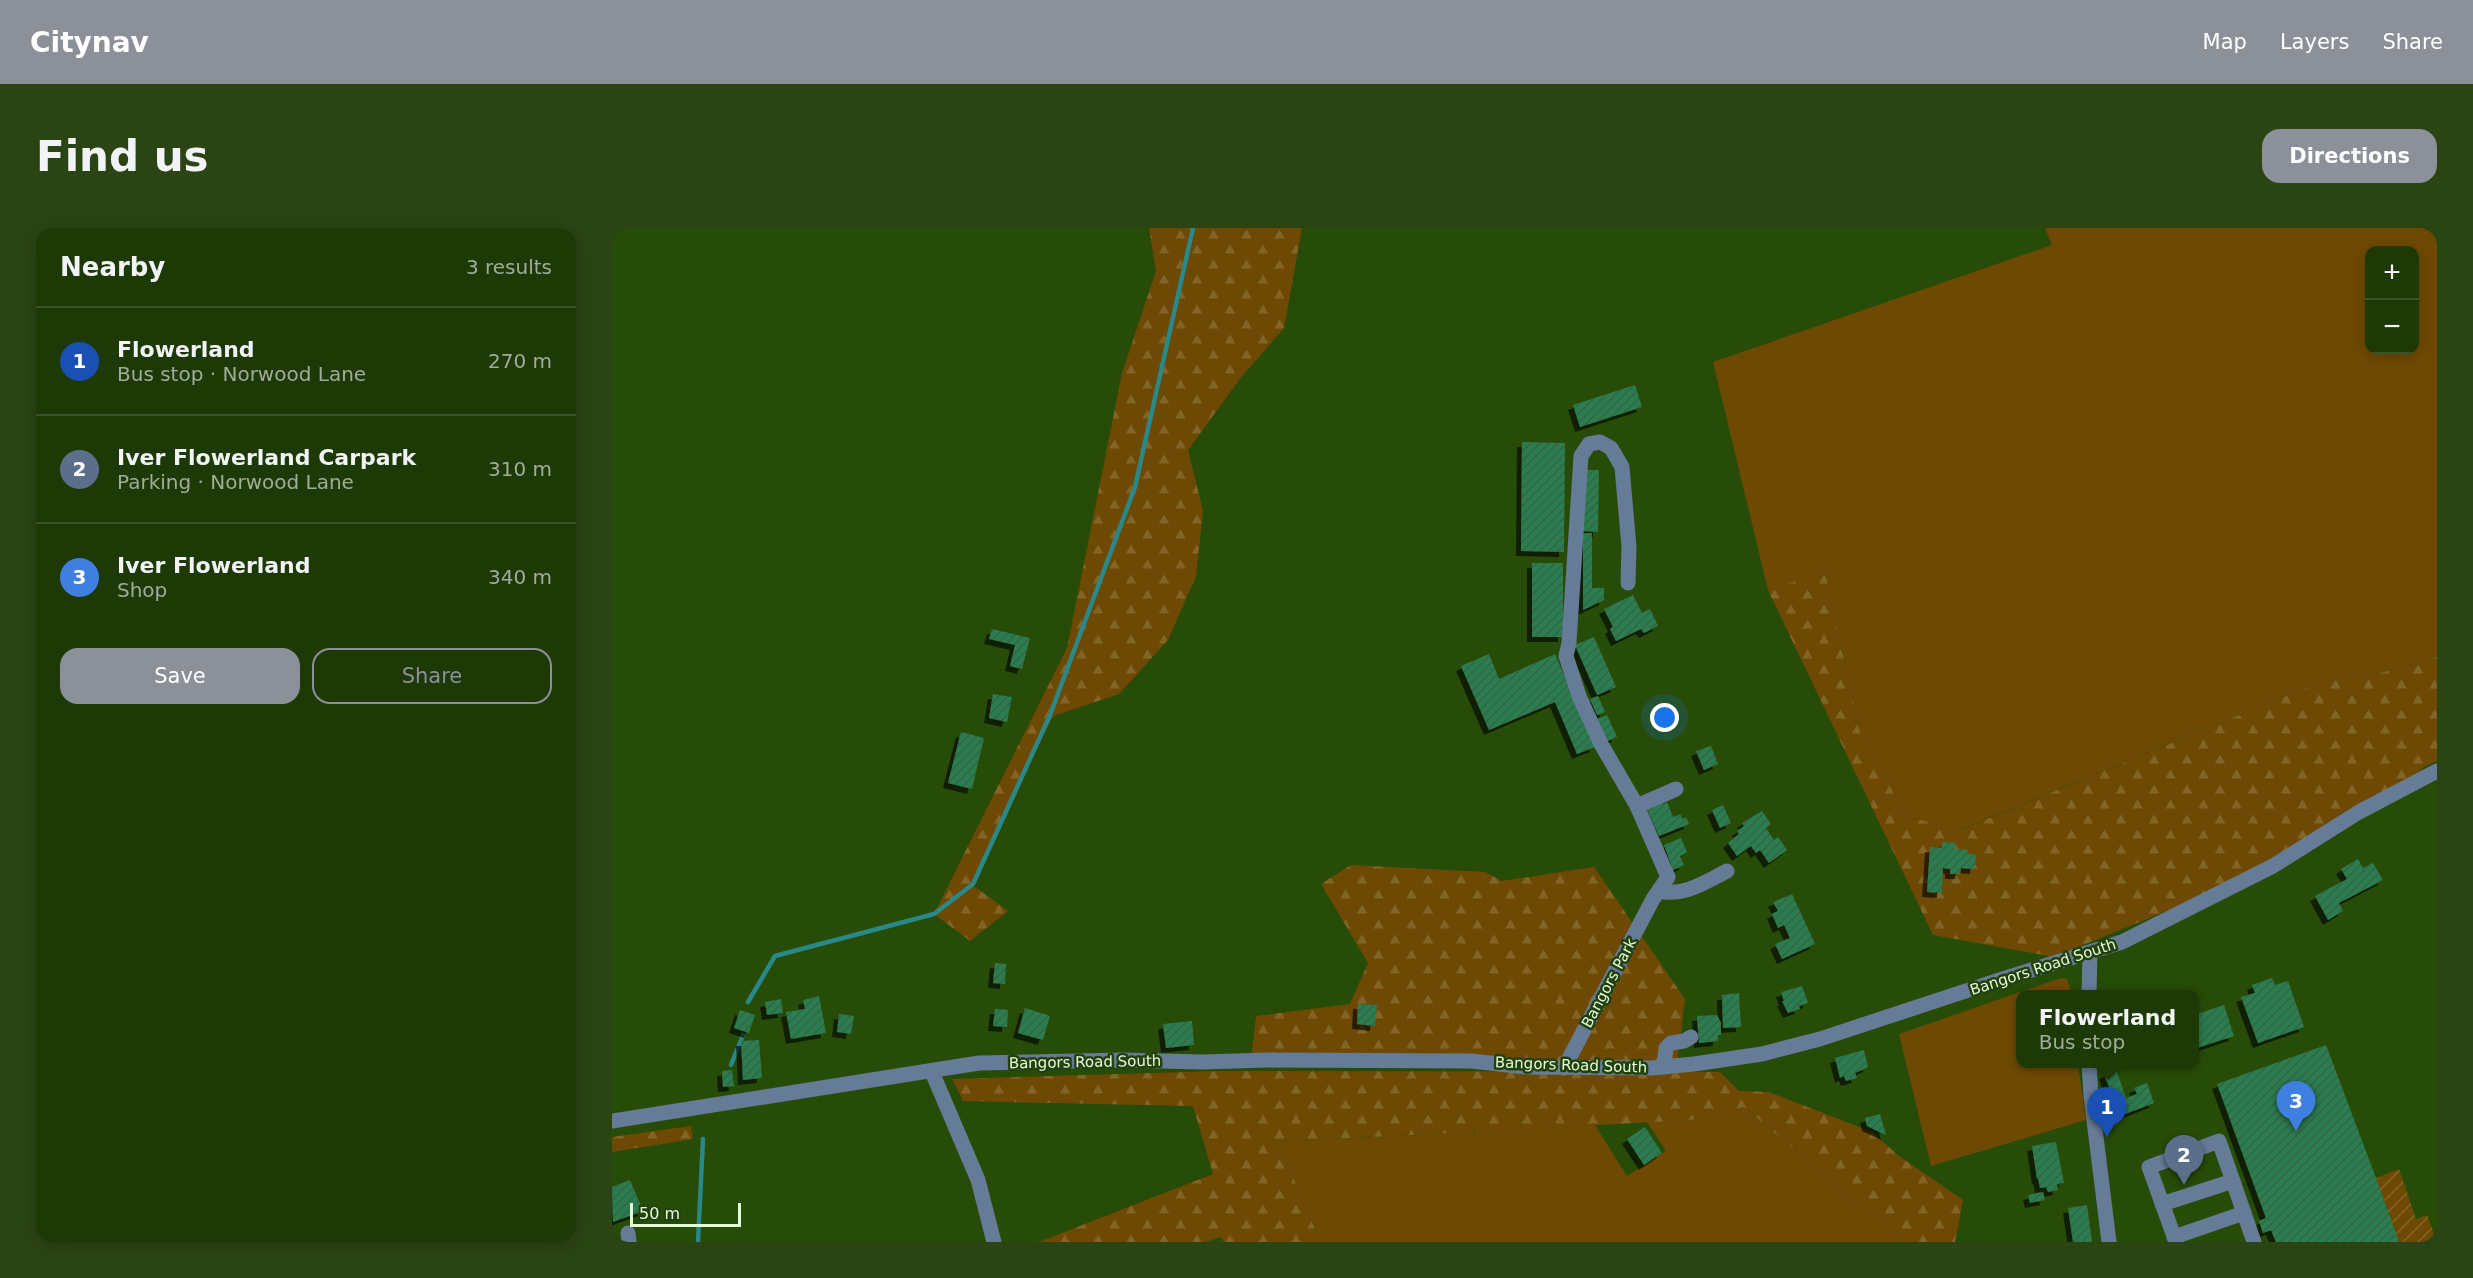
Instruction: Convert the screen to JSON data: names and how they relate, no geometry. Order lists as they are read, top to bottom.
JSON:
{
  "streets": {
    "street": ["Bangors Road South", "Bangors Park"]
  },
  "crossings": [
    ["Bangors Road South", "Bangors Park"]
  ],
  "scale_bar": "50 m",
  "page": {
    "header": "Citynav",
    "nav": ["Map", "Layers", "Share"],
    "buttons": [
      "Directions",
      ["Save", "Share"]
    ],
    "title": "Find us",
    "heading": ["Nearby", "3 results"],
    "map_buttons": ["+", "−"],
    "list": [
      {
        "mark": "1",
        "name": "Flowerland",
        "note": "Bus stop · Norwood Lane",
        "value": "270 m"
      },
      {
        "mark": "2",
        "name": "Iver Flowerland Carpark",
        "note": "Parking · Norwood Lane",
        "value": "310 m"
      },
      {
        "mark": "3",
        "name": "Iver Flowerland",
        "note": "Shop",
        "value": "340 m"
      }
    ],
    "popup": ["Flowerland", "Bus stop"],
    "pins": ["3", "1", "2"],
    "scale": "50 m"
  }
}
